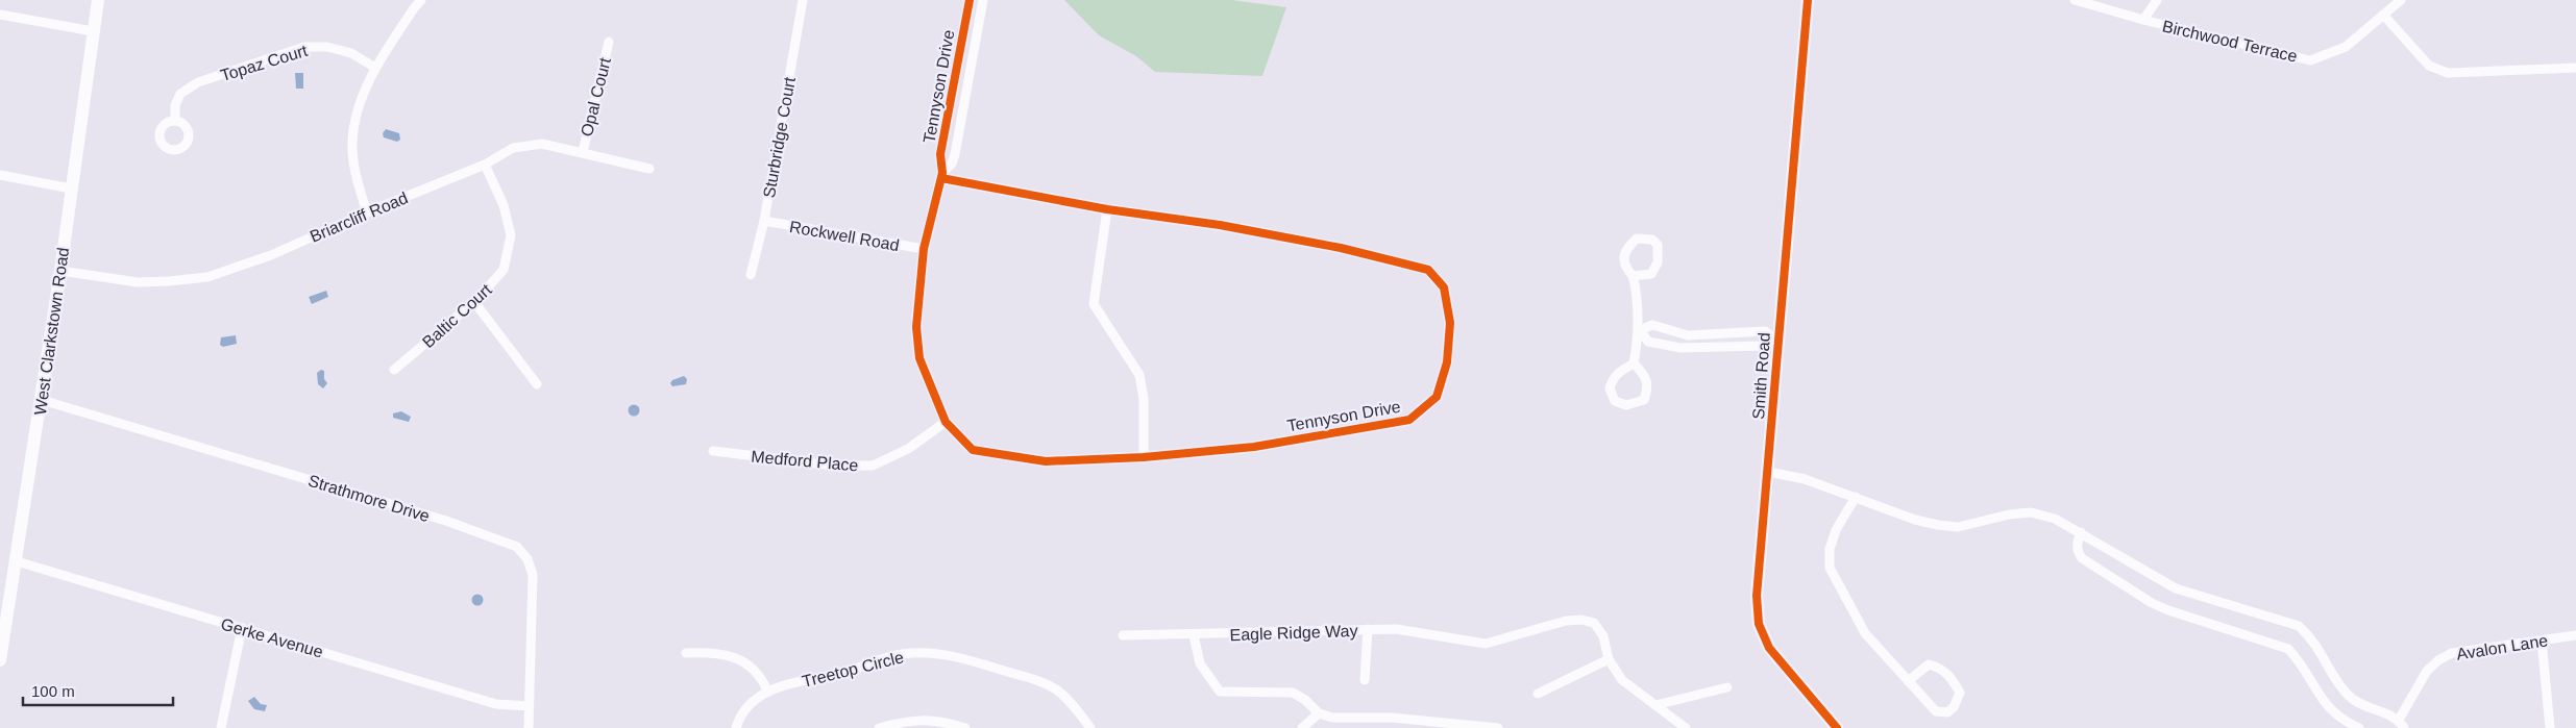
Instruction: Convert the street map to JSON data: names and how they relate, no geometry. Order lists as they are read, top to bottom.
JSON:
{
  "streets": {
    "street": [
      "Birchwood Terrace",
      "Topaz Court",
      "Tennyson Drive",
      "Opal Court",
      "Sturbridge Court",
      "Briarcliff Road",
      "Rockwell Road",
      "Baltic Court",
      "West Clarkstown Road",
      "Smith Road",
      "Medford Place",
      "Strathmore Drive",
      "Eagle Ridge Way",
      "Gerke Avenue",
      "Avalon Lane",
      "Treetop Circle"
    ]
  },
  "crossings": [
    ["Tennyson Drive", "Rockwell Road"],
    ["Tennyson Drive", "Medford Place"],
    ["Opal Court", "Briarcliff Road"],
    ["Sturbridge Court", "Rockwell Road"],
    ["Briarcliff Road", "Baltic Court"],
    ["Briarcliff Road", "West Clarkstown Road"],
    ["West Clarkstown Road", "Strathmore Drive"],
    ["West Clarkstown Road", "Gerke Avenue"],
    ["Strathmore Drive", "Gerke Avenue"]
  ],
  "scale_bar": "100 m"
}
